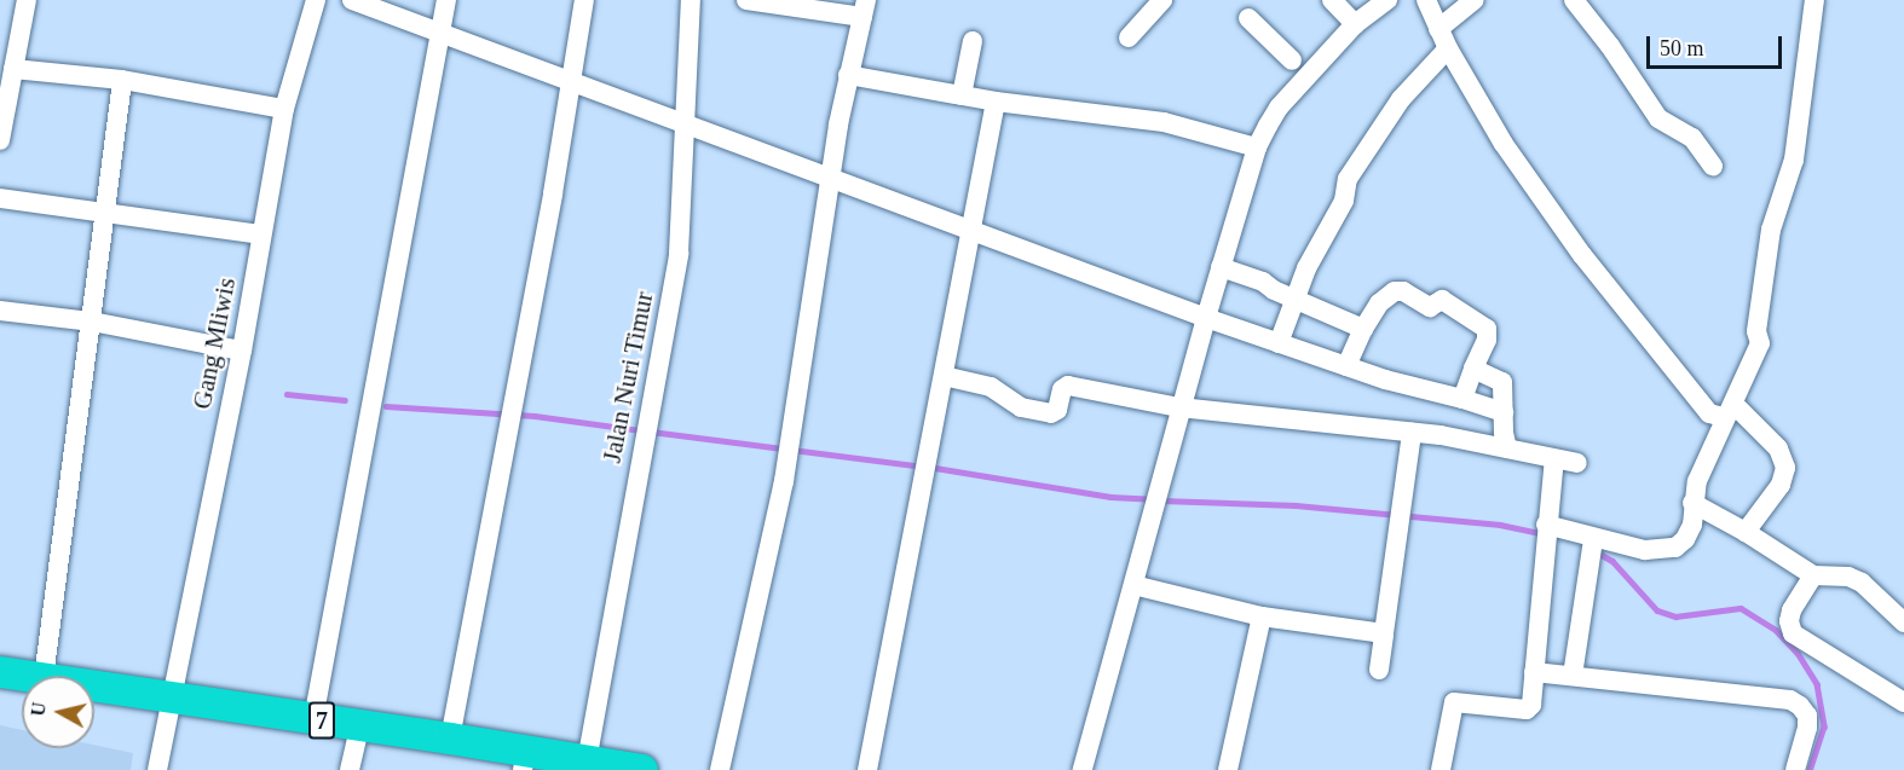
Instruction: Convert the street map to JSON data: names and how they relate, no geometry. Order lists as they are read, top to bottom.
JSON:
{
  "streets": {
    "highway": ["7"],
    "street": ["Gang Mliwis", "Jalan Nuri Timur"]
  },
  "crossings": [
    ["Gang Mliwis", "7"],
    ["Jalan Nuri Timur", "7"]
  ],
  "scale_bar": "50 m",
  "north": "left"
}
